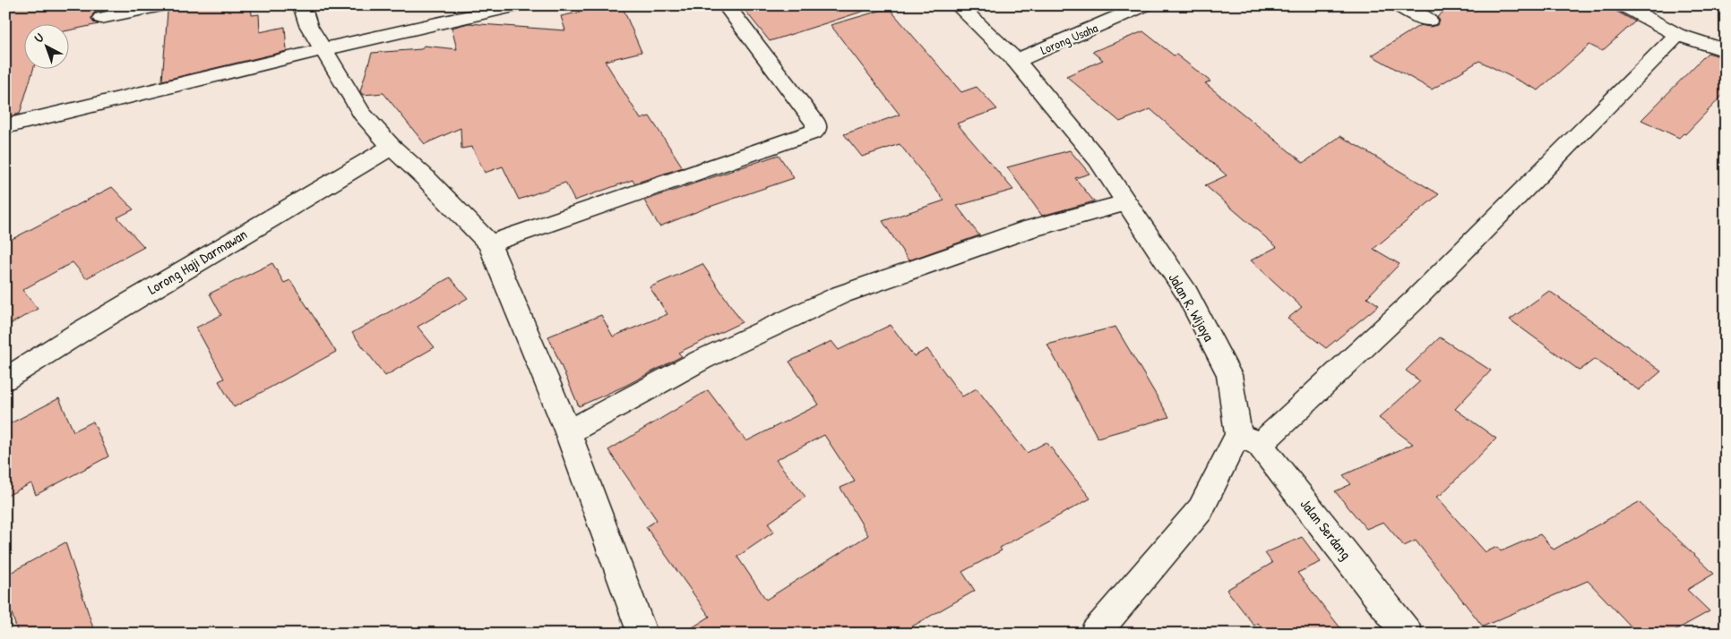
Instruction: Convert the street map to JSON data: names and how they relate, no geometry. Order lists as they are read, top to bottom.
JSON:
{
  "streets": {
    "street": [
      "Lorong Usaha",
      "Lorong Haji Darmawan",
      "Jalan R. Wijaya",
      "Jalan Serdang"
    ]
  },
  "crossings": [
    ["Lorong Usaha", "Jalan R. Wijaya"],
    ["Jalan R. Wijaya", "Jalan Serdang"]
  ],
  "north": "top left"
}
